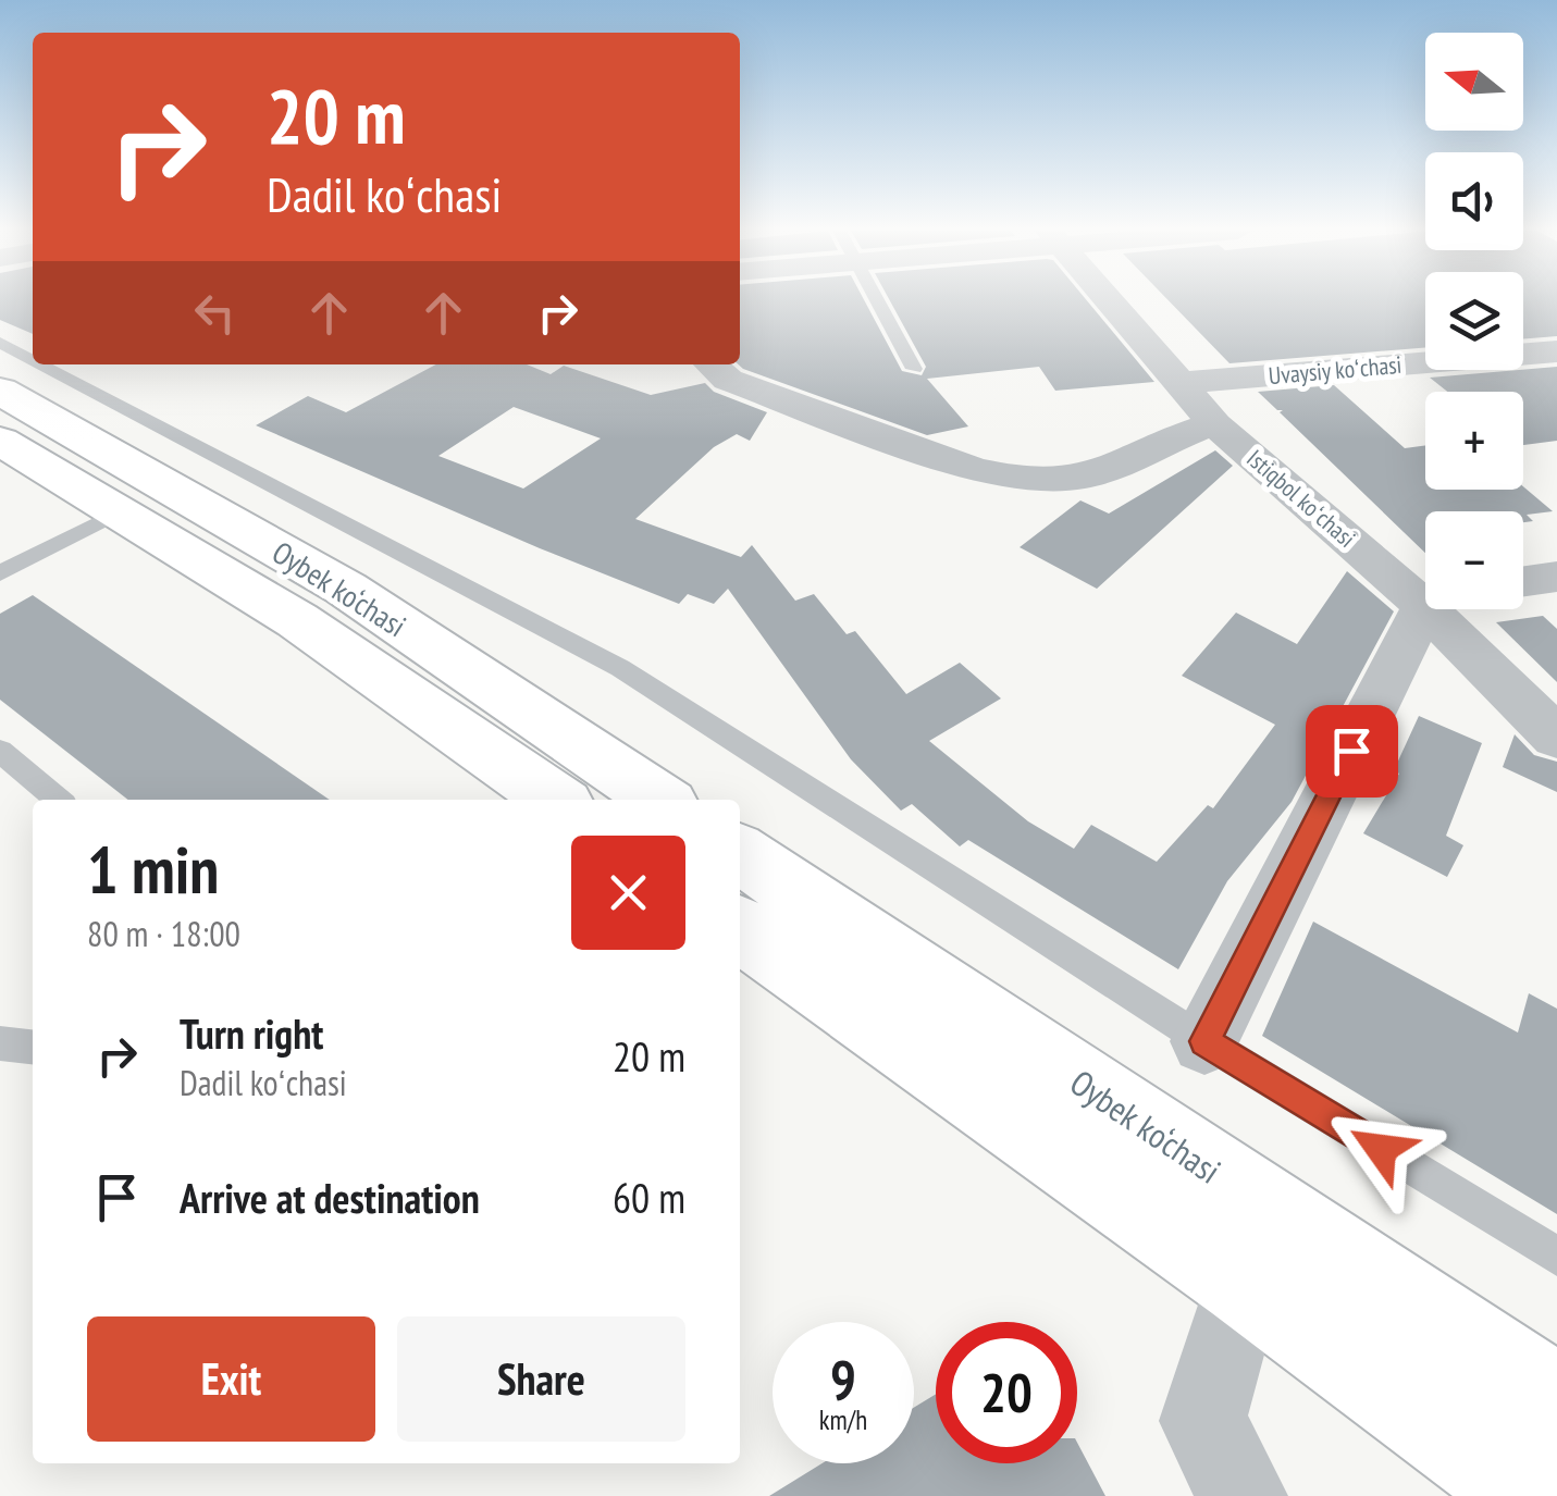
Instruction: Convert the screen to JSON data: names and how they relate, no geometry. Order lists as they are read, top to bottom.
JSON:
{
  "streets": {
    "main road": ["Oybek ko‘chasi"],
    "street": ["Uvaysiy koʻchasi", "Istiqbol koʻchasi"]
  },
  "crossings": [
    ["Uvaysiy koʻchasi", "Istiqbol koʻchasi"]
  ],
  "north": "left",
  "page": {
    "map_buttons": ["+", "−"],
    "turn": ["20 m", "Dadil koʻchasi"],
    "heading": ["1 min", "80 m · 18:00"],
    "list": [
      {
        "name": "Turn right",
        "note": "Dadil koʻchasi",
        "value": "20 m"
      },
      {
        "name": "Arrive at destination",
        "value": "60 m"
      }
    ],
    "buttons": ["Exit", "Share"],
    "speed": "9 km/h",
    "limit": "20"
  }
}
